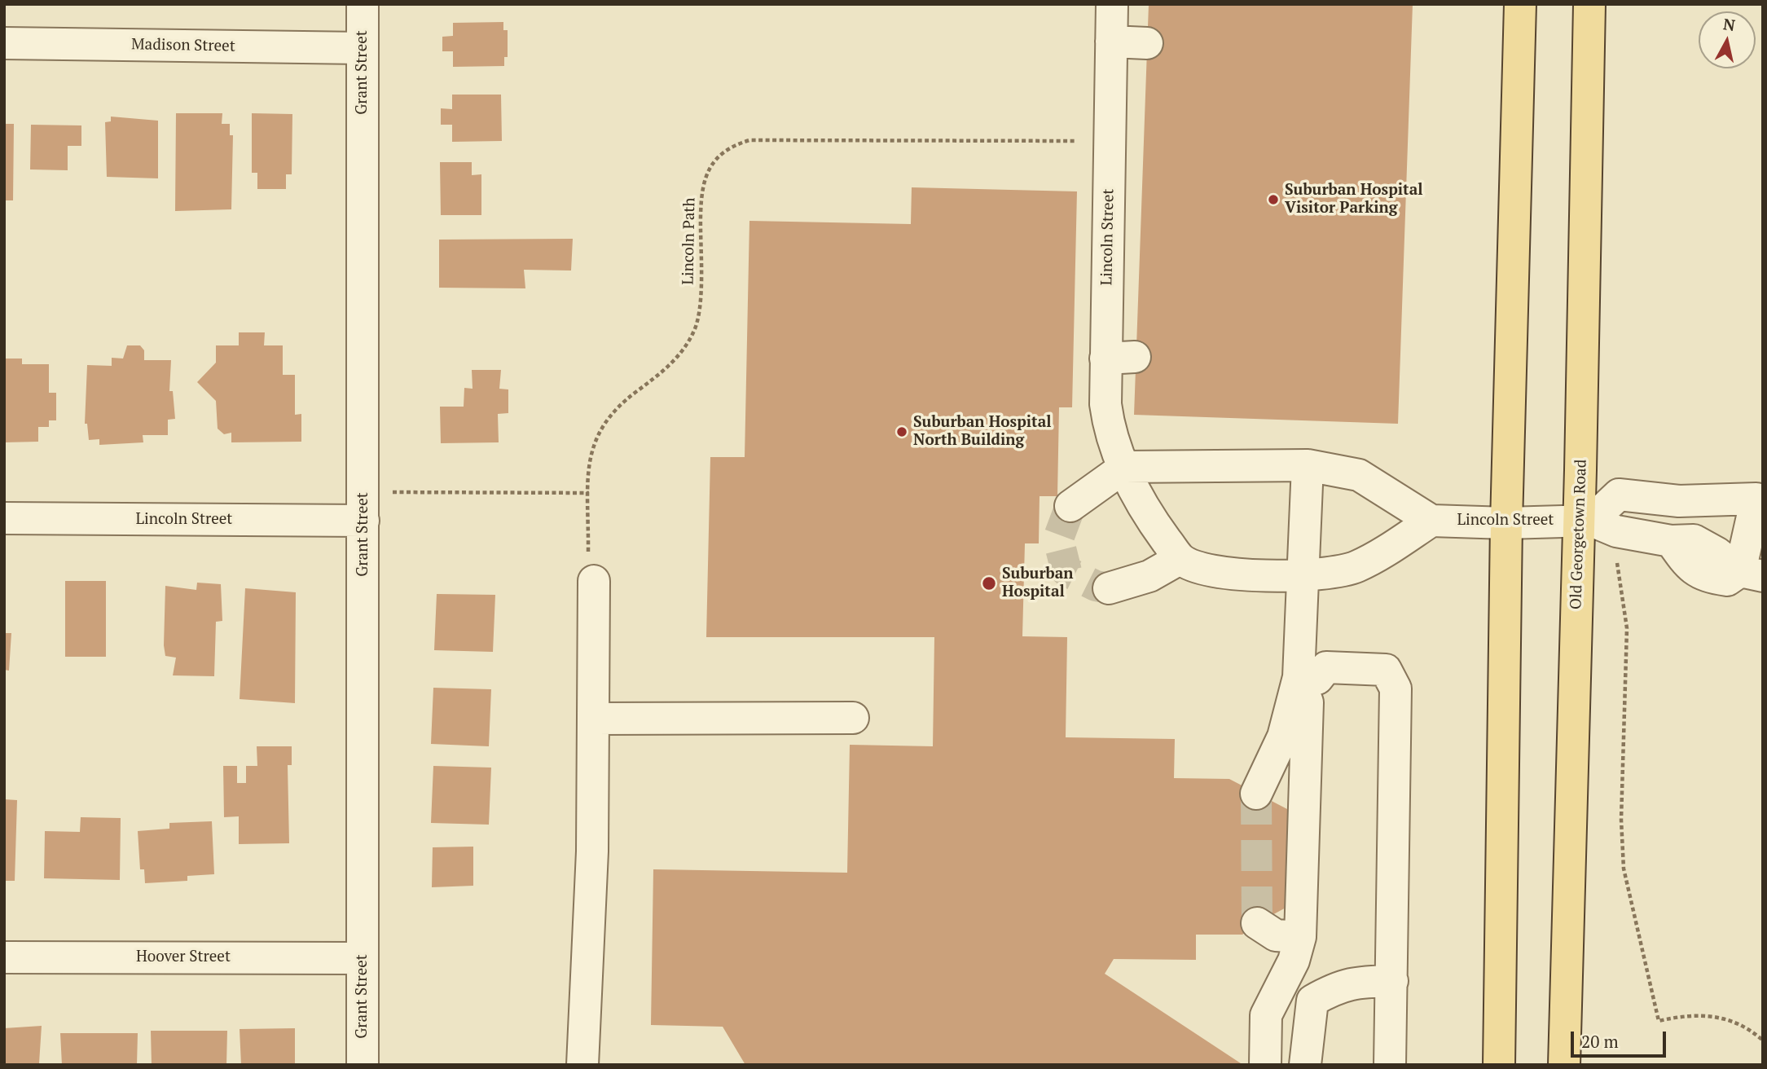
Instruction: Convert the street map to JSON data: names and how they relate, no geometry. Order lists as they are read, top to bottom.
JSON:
{
  "streets": {
    "main road": ["Old Georgetown Road"],
    "street": [
      "Madison Street",
      "Grant Street",
      "Lincoln Street",
      "Hoover Street"
    ],
    "path": ["Lincoln Path"]
  },
  "crossings": [
    ["Madison Street", "Grant Street"],
    ["Grant Street", "Lincoln Street"],
    ["Grant Street", "Hoover Street"],
    ["Lincoln Street", "Lincoln Path"],
    ["Lincoln Street", "Old Georgetown Road"]
  ],
  "places": ["Suburban Hospital Visitor Parking", "Suburban Hospital North Building", "Suburban Hospital"],
  "scale_bar": "20 m",
  "north": "top"
}
